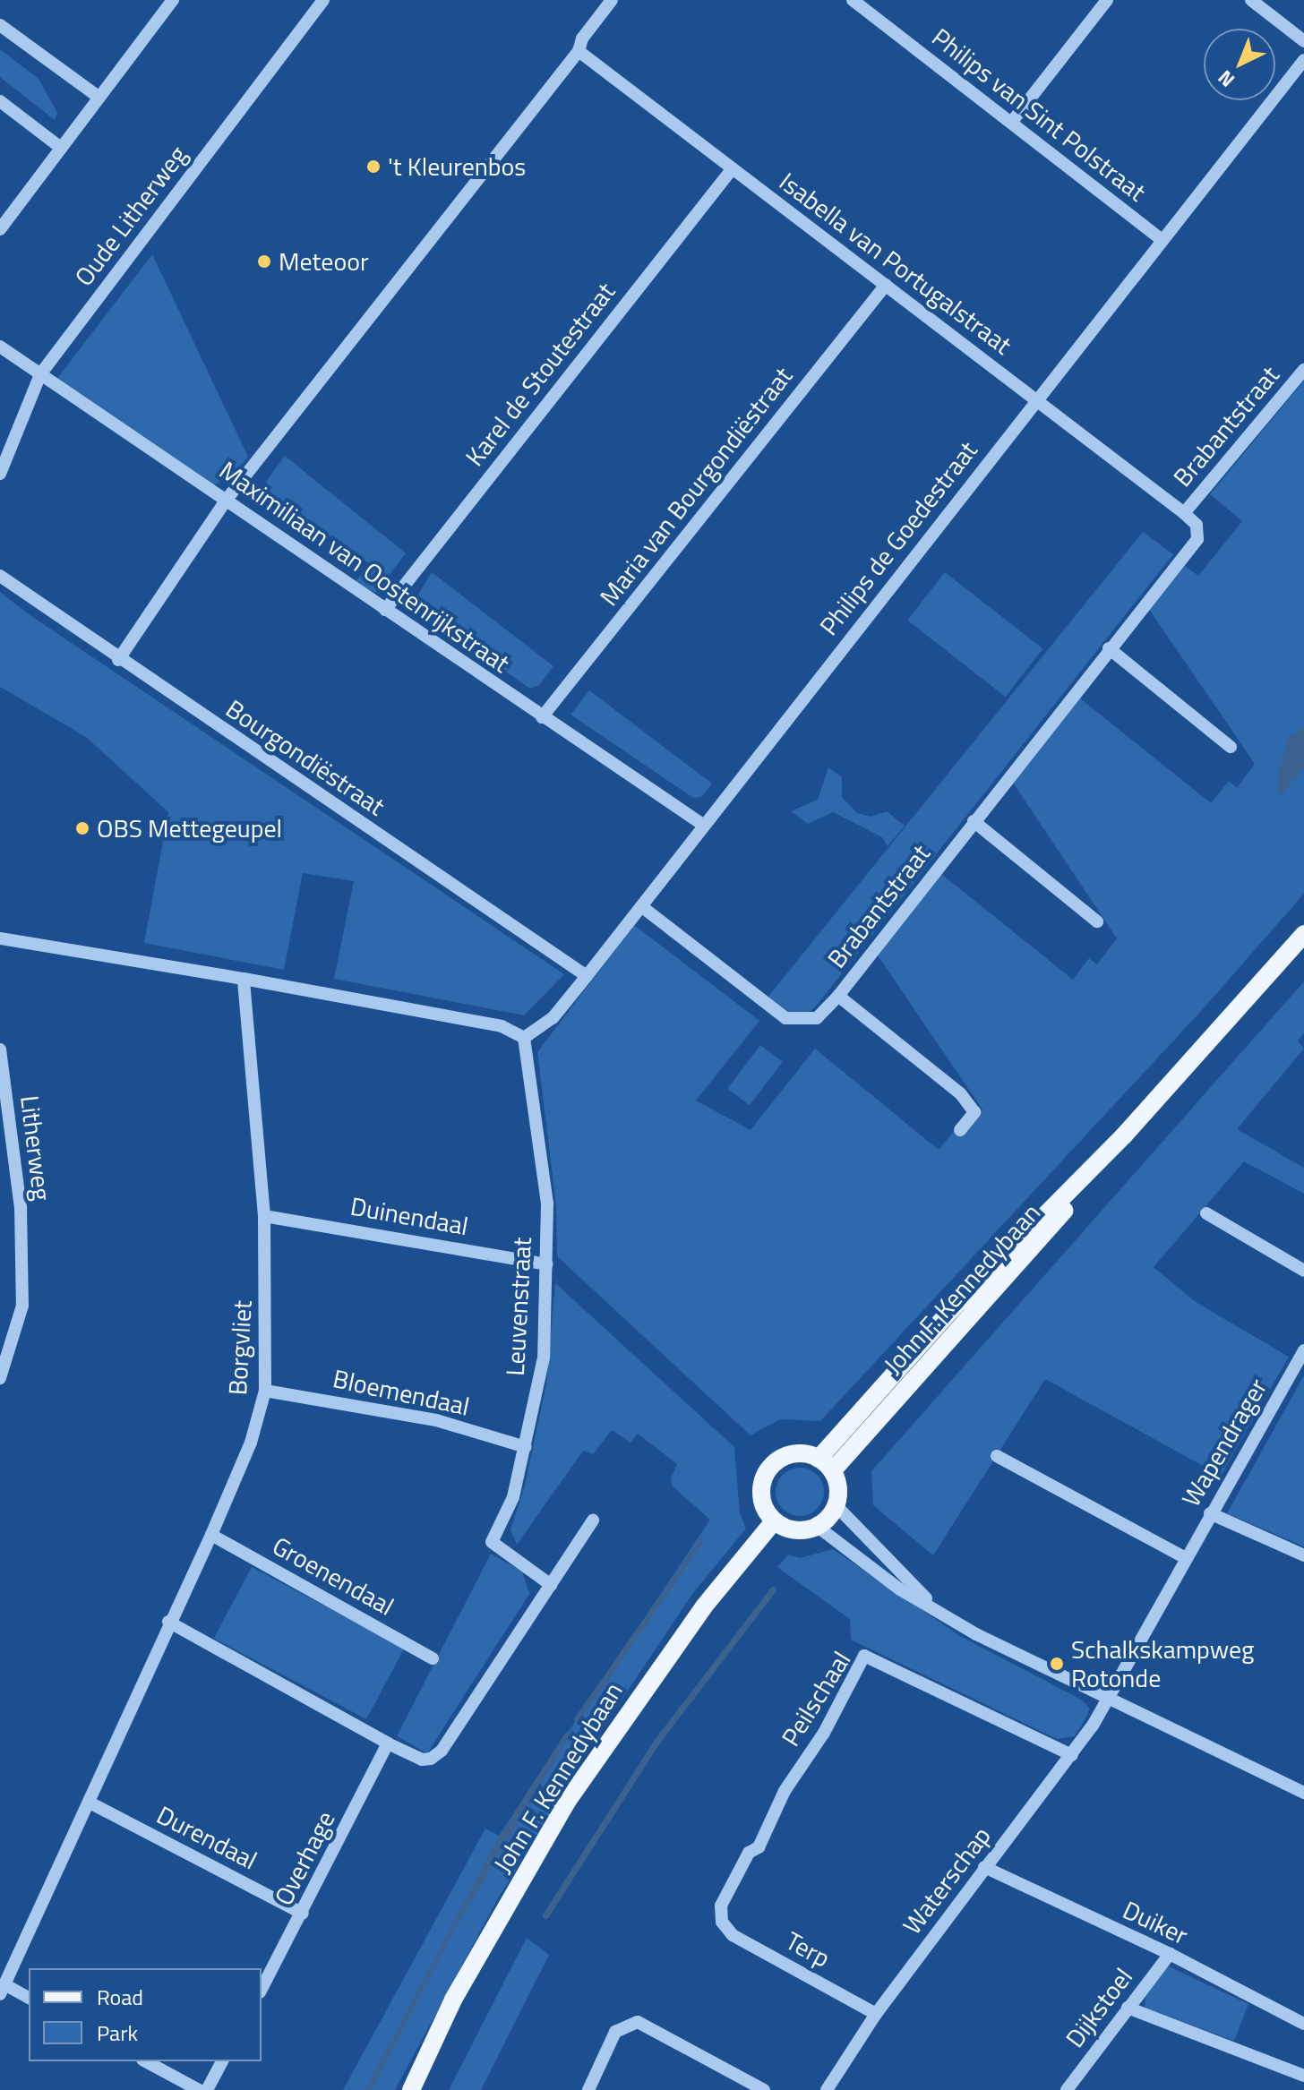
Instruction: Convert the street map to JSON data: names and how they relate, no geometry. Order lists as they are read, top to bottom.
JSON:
{
  "streets": {
    "main road": ["John F. Kennedybaan"],
    "street": [
      "Philips van Sint Polstraat",
      "Oude Litherweg",
      "Isabella van Portugalstraat",
      "Karel de Stoutestraat",
      "Brabantstraat",
      "Maria van Bourgondiëstraat",
      "Philips de Goedestraat",
      "Maximiliaan van Oostenrijkstraat",
      "Bourgondiëstraat",
      "Litherweg",
      "Duinendaal",
      "Leuvenstraat",
      "Borgvliet",
      "Bloemendaal",
      "Wapendrager",
      "Groenendaal",
      "Peilschaal",
      "Durendaal",
      "Overhage",
      "Waterschap",
      "Duiker",
      "Terp",
      "Dijkstoel"
    ]
  },
  "crossings": [
    ["Philips van Sint Polstraat", "Philips de Goedestraat"],
    ["Oude Litherweg", "Maximiliaan van Oostenrijkstraat"],
    ["Isabella van Portugalstraat", "Karel de Stoutestraat"],
    ["Isabella van Portugalstraat", "Brabantstraat"],
    ["Isabella van Portugalstraat", "Maria van Bourgondiëstraat"],
    ["Isabella van Portugalstraat", "Philips de Goedestraat"],
    ["Karel de Stoutestraat", "Maximiliaan van Oostenrijkstraat"],
    ["Maria van Bourgondiëstraat", "Maximiliaan van Oostenrijkstraat"],
    ["Philips de Goedestraat", "Maximiliaan van Oostenrijkstraat"],
    ["Philips de Goedestraat", "Bourgondiëstraat"],
    ["Philips de Goedestraat", "Leuvenstraat"],
    ["Duinendaal", "Leuvenstraat"],
    ["Duinendaal", "Borgvliet"],
    ["Leuvenstraat", "Bloemendaal"],
    ["Borgvliet", "Bloemendaal"],
    ["Borgvliet", "Groenendaal"],
    ["Borgvliet", "Durendaal"],
    ["Wapendrager", "Waterschap"],
    ["Peilschaal", "Waterschap"],
    ["Peilschaal", "Terp"],
    ["Durendaal", "Overhage"],
    ["Waterschap", "Duiker"],
    ["Waterschap", "Terp"],
    ["Duiker", "Dijkstoel"]
  ],
  "places": [
    "'t Kleurenbos",
    "Meteoor",
    "OBS Mettegeupel",
    "Schalkskampweg Rotonde"
  ],
  "legend": ["Road", "Park"],
  "north": "bottom left"
}
